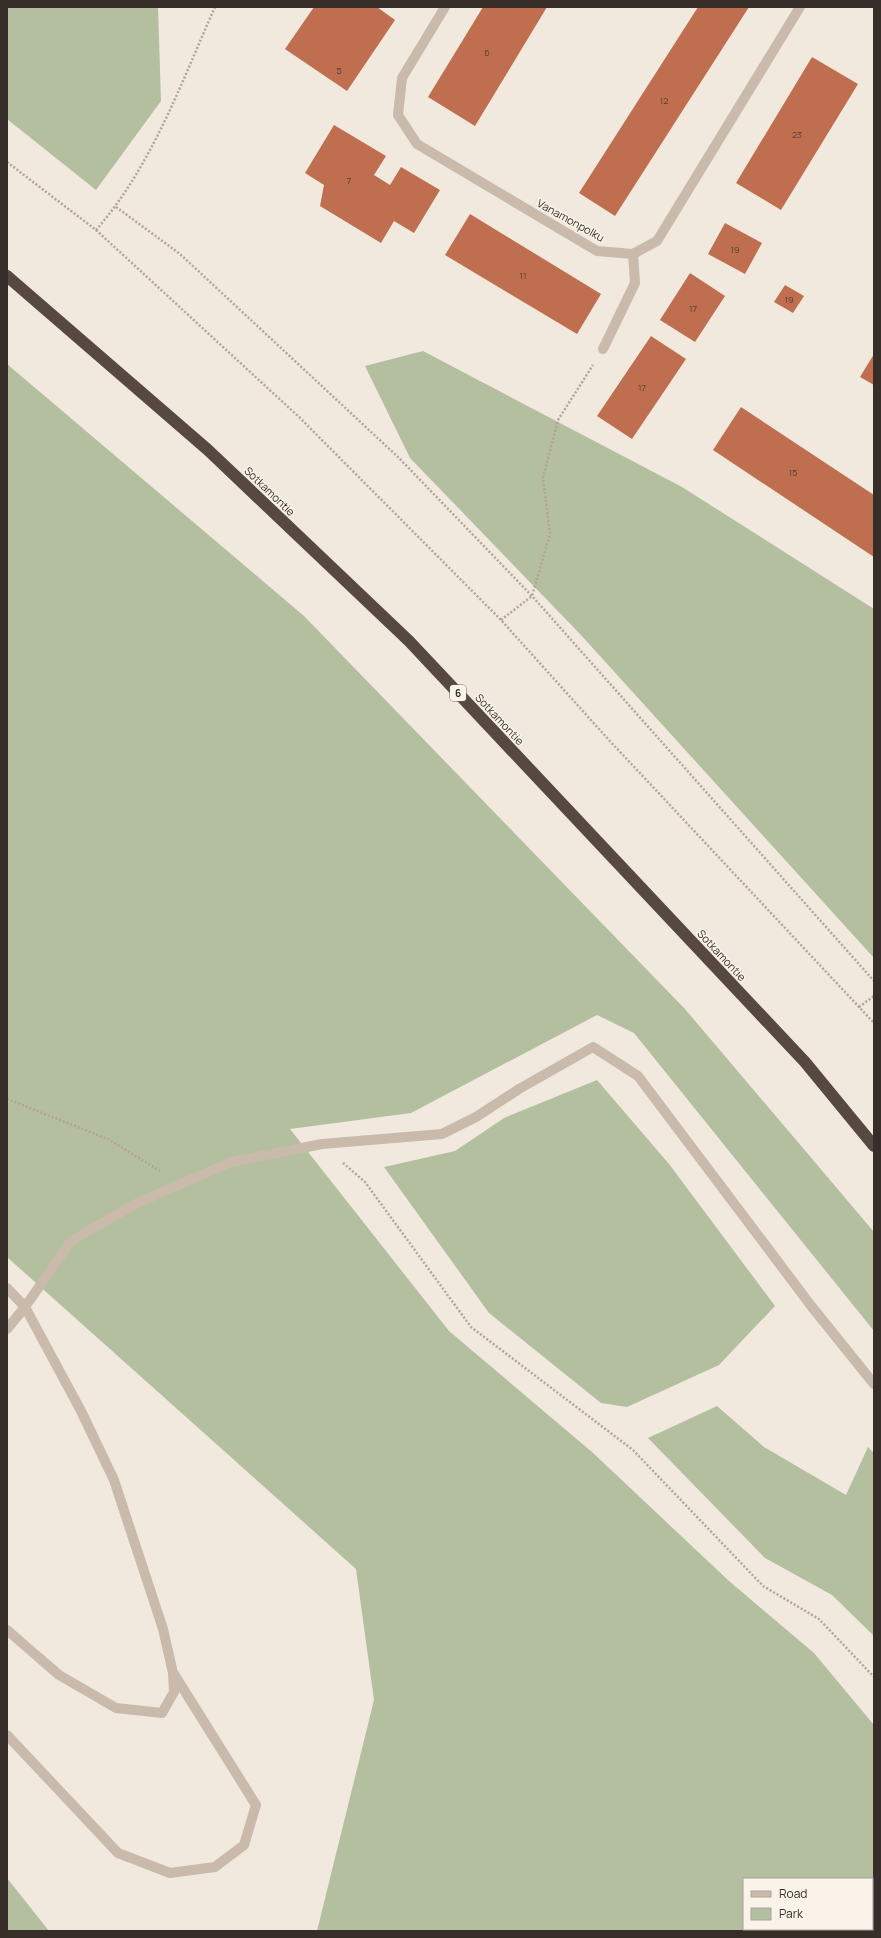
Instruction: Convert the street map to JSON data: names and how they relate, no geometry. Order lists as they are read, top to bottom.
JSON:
{
  "streets": {
    "highway": ["Sotkamontie", "6"],
    "street": ["Vanamonpolku"]
  },
  "house_numbers": [
    "6",
    "5",
    "12",
    "23",
    "7",
    "19",
    "11",
    "19",
    "17",
    "17",
    "15"
  ],
  "legend": ["Road", "Park"]
}
